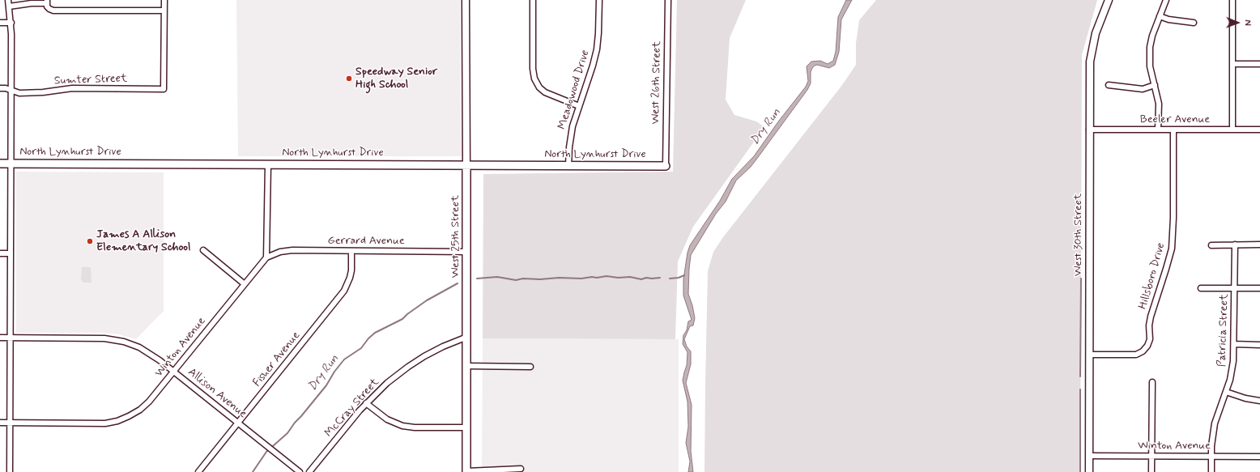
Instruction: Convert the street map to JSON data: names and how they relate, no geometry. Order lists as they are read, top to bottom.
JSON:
{
  "streets": {
    "main road": ["North Lynhurst Drive", "West 25th Street"],
    "street": [
      "Sumter Street",
      "West 26th Street",
      "Meadowood Drive",
      "Beeler Avenue",
      "West 30th Street",
      "Gerrard Avenue",
      "Hillsboro Drive",
      "Patricia Street",
      "Winton Avenue",
      "Fisher Avenue",
      "Allison Avenue",
      "McCray Street"
    ]
  },
  "crossings": [
    ["West 26th Street", "North Lynhurst Drive"],
    ["Meadowood Drive", "North Lynhurst Drive"],
    ["Beeler Avenue", "West 30th Street"],
    ["Beeler Avenue", "Hillsboro Drive"],
    ["North Lynhurst Drive", "West 25th Street"],
    ["West 30th Street", "Hillsboro Drive"],
    ["West 30th Street", "Winton Avenue"],
    ["West 25th Street", "Gerrard Avenue"],
    ["West 25th Street", "McCray Street"],
    ["Gerrard Avenue", "Winton Avenue"],
    ["Gerrard Avenue", "Fisher Avenue"],
    ["Patricia Street", "Winton Avenue"],
    ["Winton Avenue", "Allison Avenue"],
    ["Fisher Avenue", "Allison Avenue"]
  ],
  "water": ["Dry Run"],
  "places": ["Speedway Senior High School", "James A Allison Elementary School"],
  "north": "right"
}
